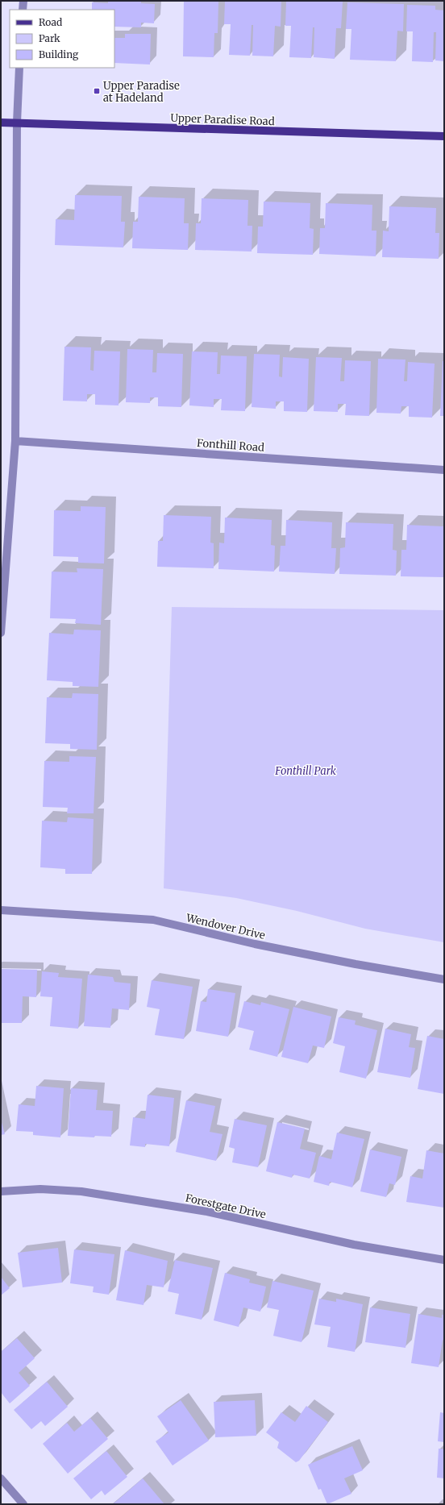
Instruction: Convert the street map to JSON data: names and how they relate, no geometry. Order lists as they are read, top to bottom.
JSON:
{
  "streets": {
    "main road": ["Upper Paradise Road"],
    "street": ["Fonthill Road", "Wendover Drive", "Forestgate Drive"]
  },
  "parks": ["Fonthill Park"],
  "places": {
    "transit": ["Upper Paradise at Hadeland"]
  },
  "legend": ["Road", "Park", "Building"]
}
